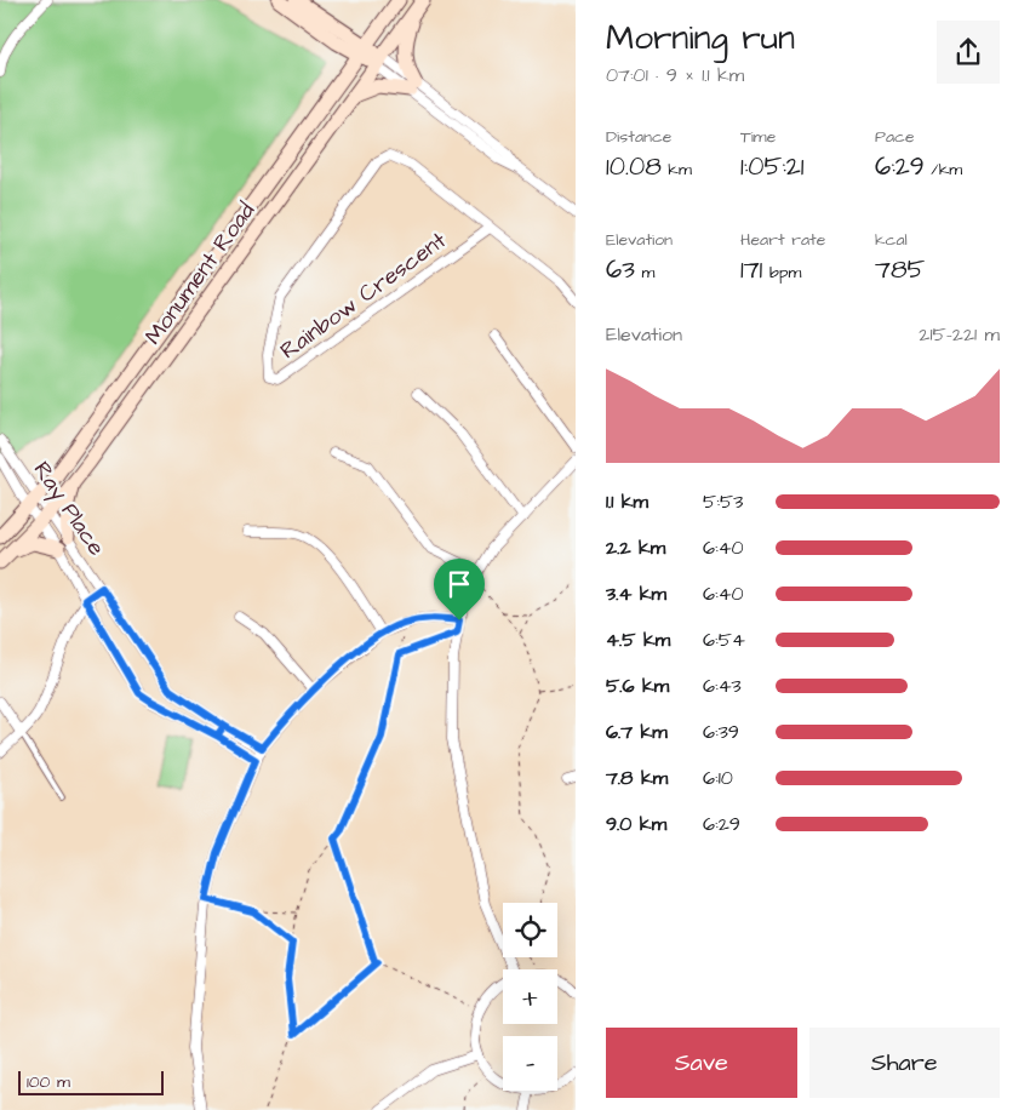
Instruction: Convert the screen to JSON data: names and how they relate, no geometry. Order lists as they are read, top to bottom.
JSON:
{
  "streets": {
    "main road": ["Monument Road"],
    "street": ["Rainbow Crescent", "Ray Place"]
  },
  "crossings": [
    ["Monument Road", "Ray Place"]
  ],
  "scale_bar": "100 m",
  "page": {
    "heading": ["Morning run", "07:01 · 9 × 1.1 km"],
    "stats": [
      ["Distance", "10.08 km"],
      ["Time", "1:05:21"],
      ["Pace", "6:29 /km"],
      ["Elevation", "63 m"],
      ["Heart rate", "171 bpm"],
      ["kcal", "785"]
    ],
    "chart": ["Elevation", "215–221 m"],
    "list": [
      {
        "name": "1.1 km",
        "note": "5:53"
      },
      {
        "name": "2.2 km",
        "note": "6:40"
      },
      {
        "name": "3.4 km",
        "note": "6:40"
      },
      {
        "name": "4.5 km",
        "note": "6:54"
      },
      {
        "name": "5.6 km",
        "note": "6:43"
      },
      {
        "name": "6.7 km",
        "note": "6:39"
      },
      {
        "name": "7.8 km",
        "note": "6:10"
      },
      {
        "name": "9.0 km",
        "note": "6:29"
      }
    ],
    "map_buttons": ["+", "−"],
    "buttons": ["Save", "Share"],
    "scale": "100 m"
  }
}
